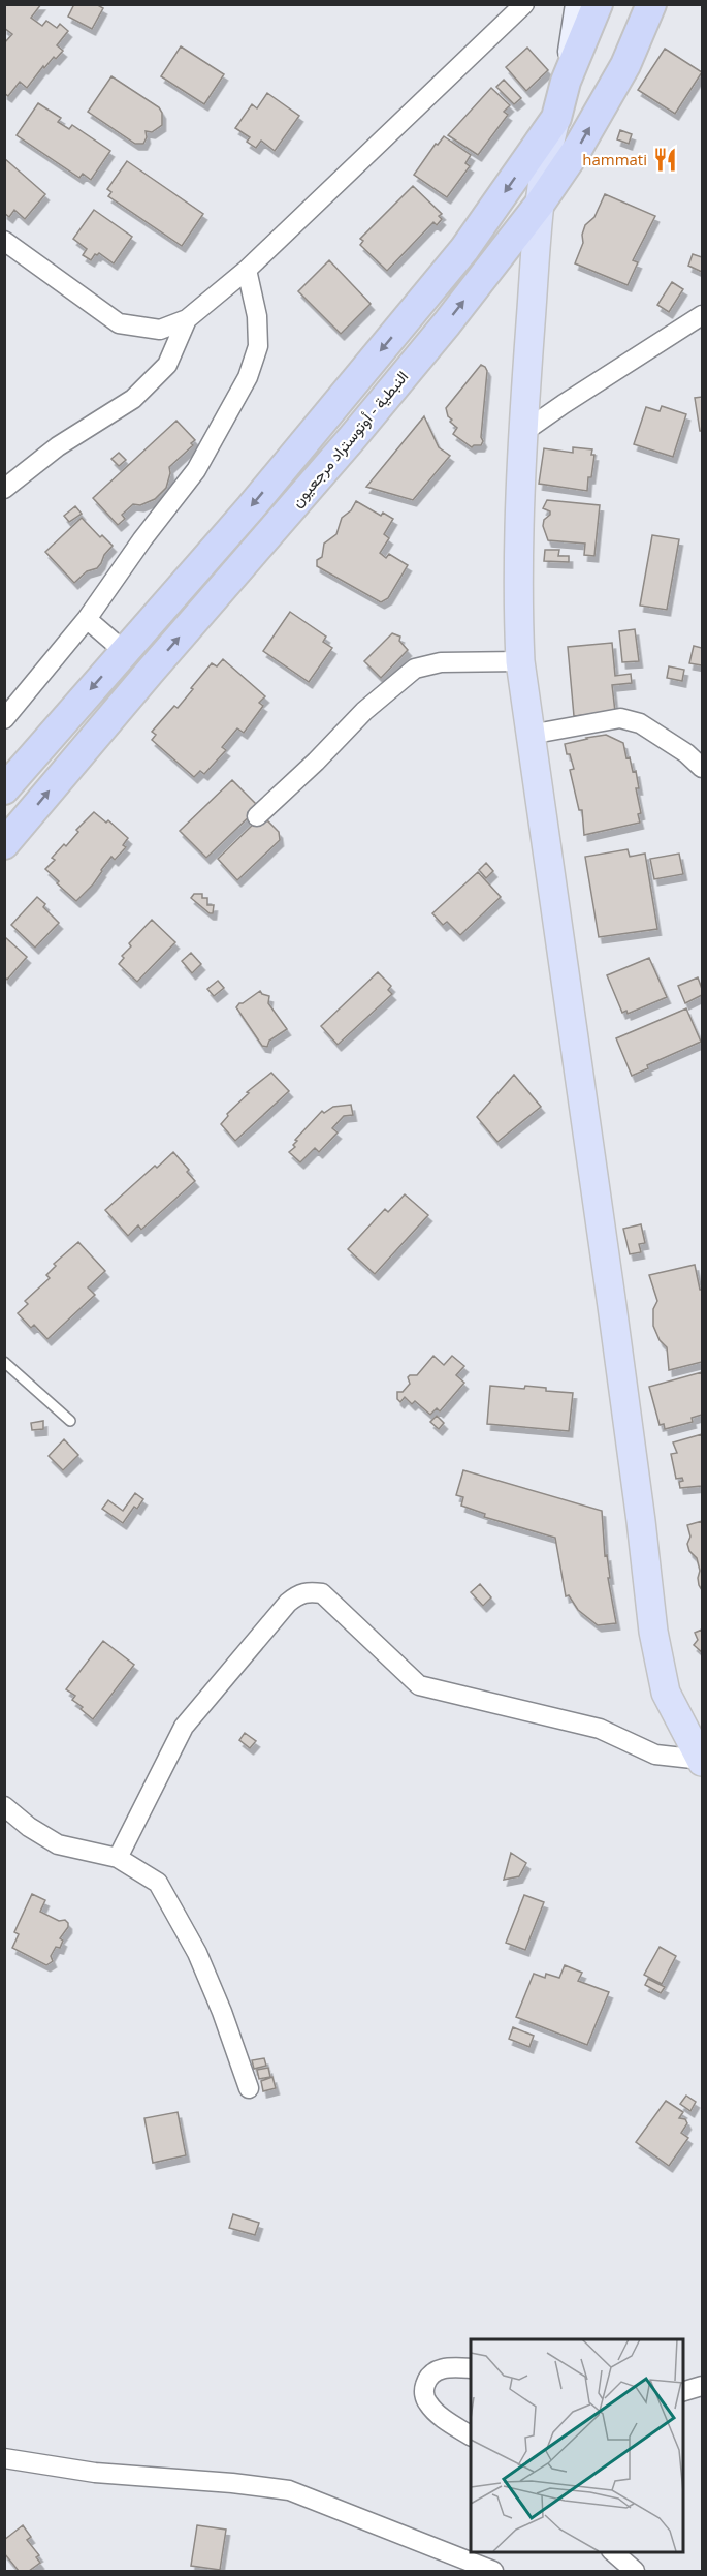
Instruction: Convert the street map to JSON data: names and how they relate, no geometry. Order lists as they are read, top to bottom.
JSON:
{
  "streets": {
    "highway": ["النبطية - أوتوستراد مرجعيون"]
  },
  "places": {
    "restaurant": ["hammati"]
  }
}
